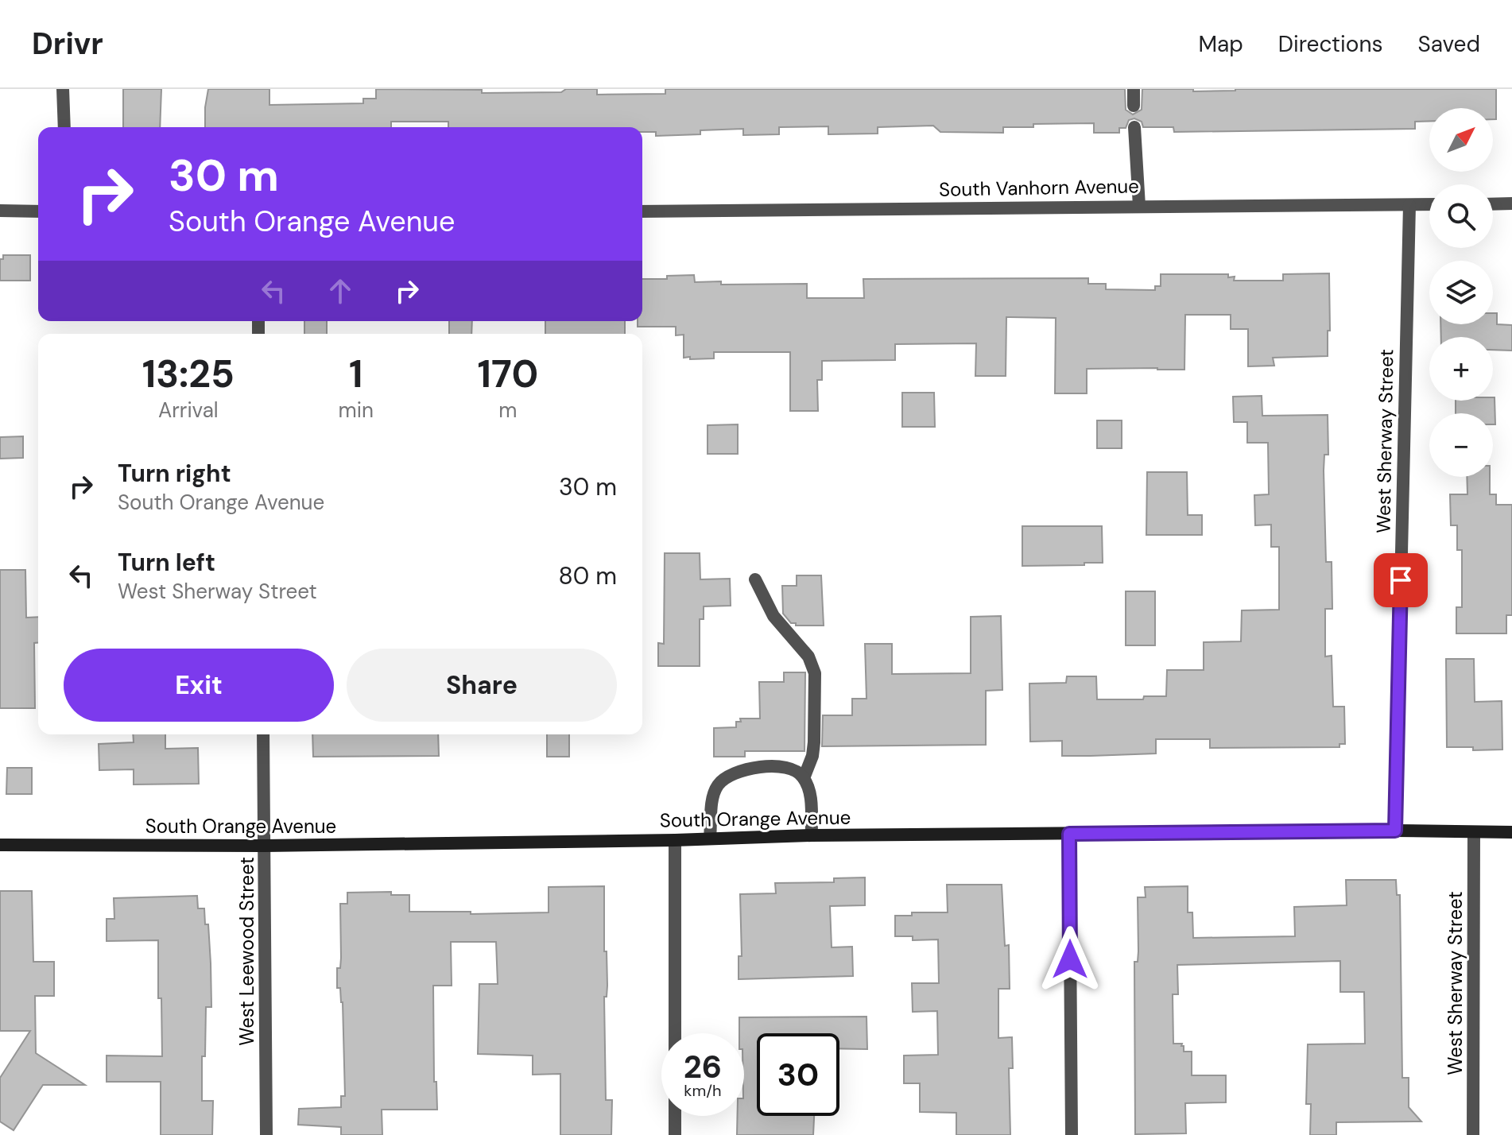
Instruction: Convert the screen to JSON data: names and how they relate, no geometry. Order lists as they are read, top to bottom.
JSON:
{
  "streets": {
    "street": [
      "South Vanhorn Avenue",
      "West Sherway Street",
      "South Orange Avenue",
      "West Leewood Street"
    ]
  },
  "crossings": [
    ["South Vanhorn Avenue", "West Sherway Street"],
    ["West Sherway Street", "South Orange Avenue"],
    ["South Orange Avenue", "West Leewood Street"]
  ],
  "north": "top right",
  "page": {
    "header": "Drivr",
    "nav": ["Map", "Directions", "Saved"],
    "map_buttons": ["+", "−"],
    "turn": ["30 m", "South Orange Avenue"],
    "eta": [
      "13:25",
      "Arrival",
      "1",
      "min",
      "170",
      "m"
    ],
    "list": [
      {
        "name": "Turn right",
        "note": "South Orange Avenue",
        "value": "30 m"
      },
      {
        "name": "Turn left",
        "note": "West Sherway Street",
        "value": "80 m"
      }
    ],
    "buttons": ["Exit", "Share"],
    "speed": "26 km/h",
    "limit": "30"
  }
}
